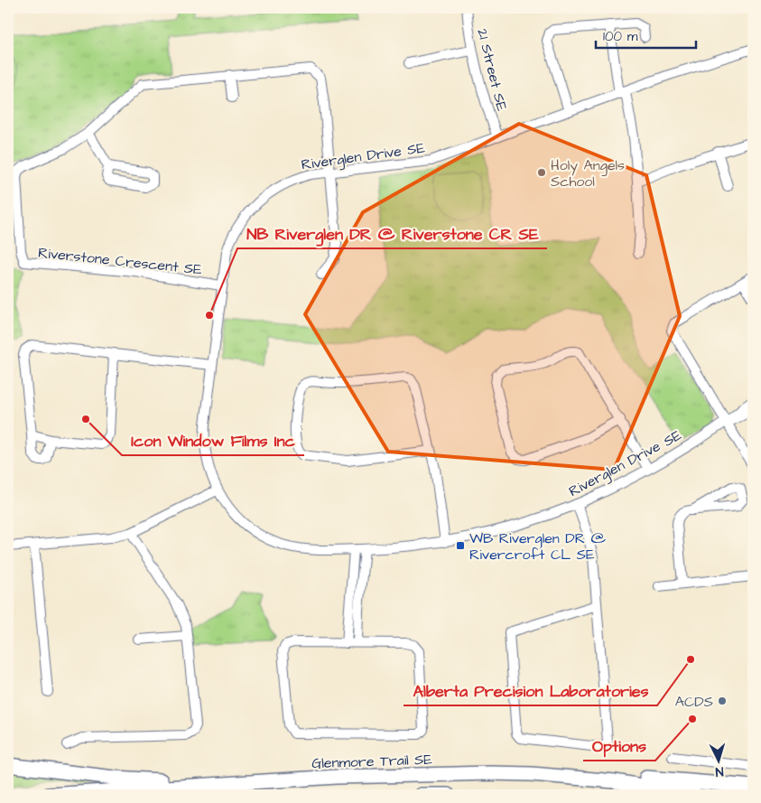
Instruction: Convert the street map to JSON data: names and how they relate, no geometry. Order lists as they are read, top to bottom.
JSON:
{
  "streets": {
    "highway": ["Glenmore Trail SE"],
    "street": ["21 Street SE", "Riverglen Drive SE", "Riverstone Crescent SE"]
  },
  "crossings": [
    ["21 Street SE", "Riverglen Drive SE"],
    ["Riverglen Drive SE", "Riverstone Crescent SE"]
  ],
  "places": {
    "other": [
      "Holy Angels School",
      "NB Riverglen DR @ Riverstone CR SE",
      "Icon Window Films Inc",
      "Alberta Precision Laboratories",
      "ACDS",
      "Options"
    ],
    "transit": ["WB Riverglen DR @ Rivercroft CL SE"]
  },
  "scale_bar": "100 m",
  "north": "bottom"
}
